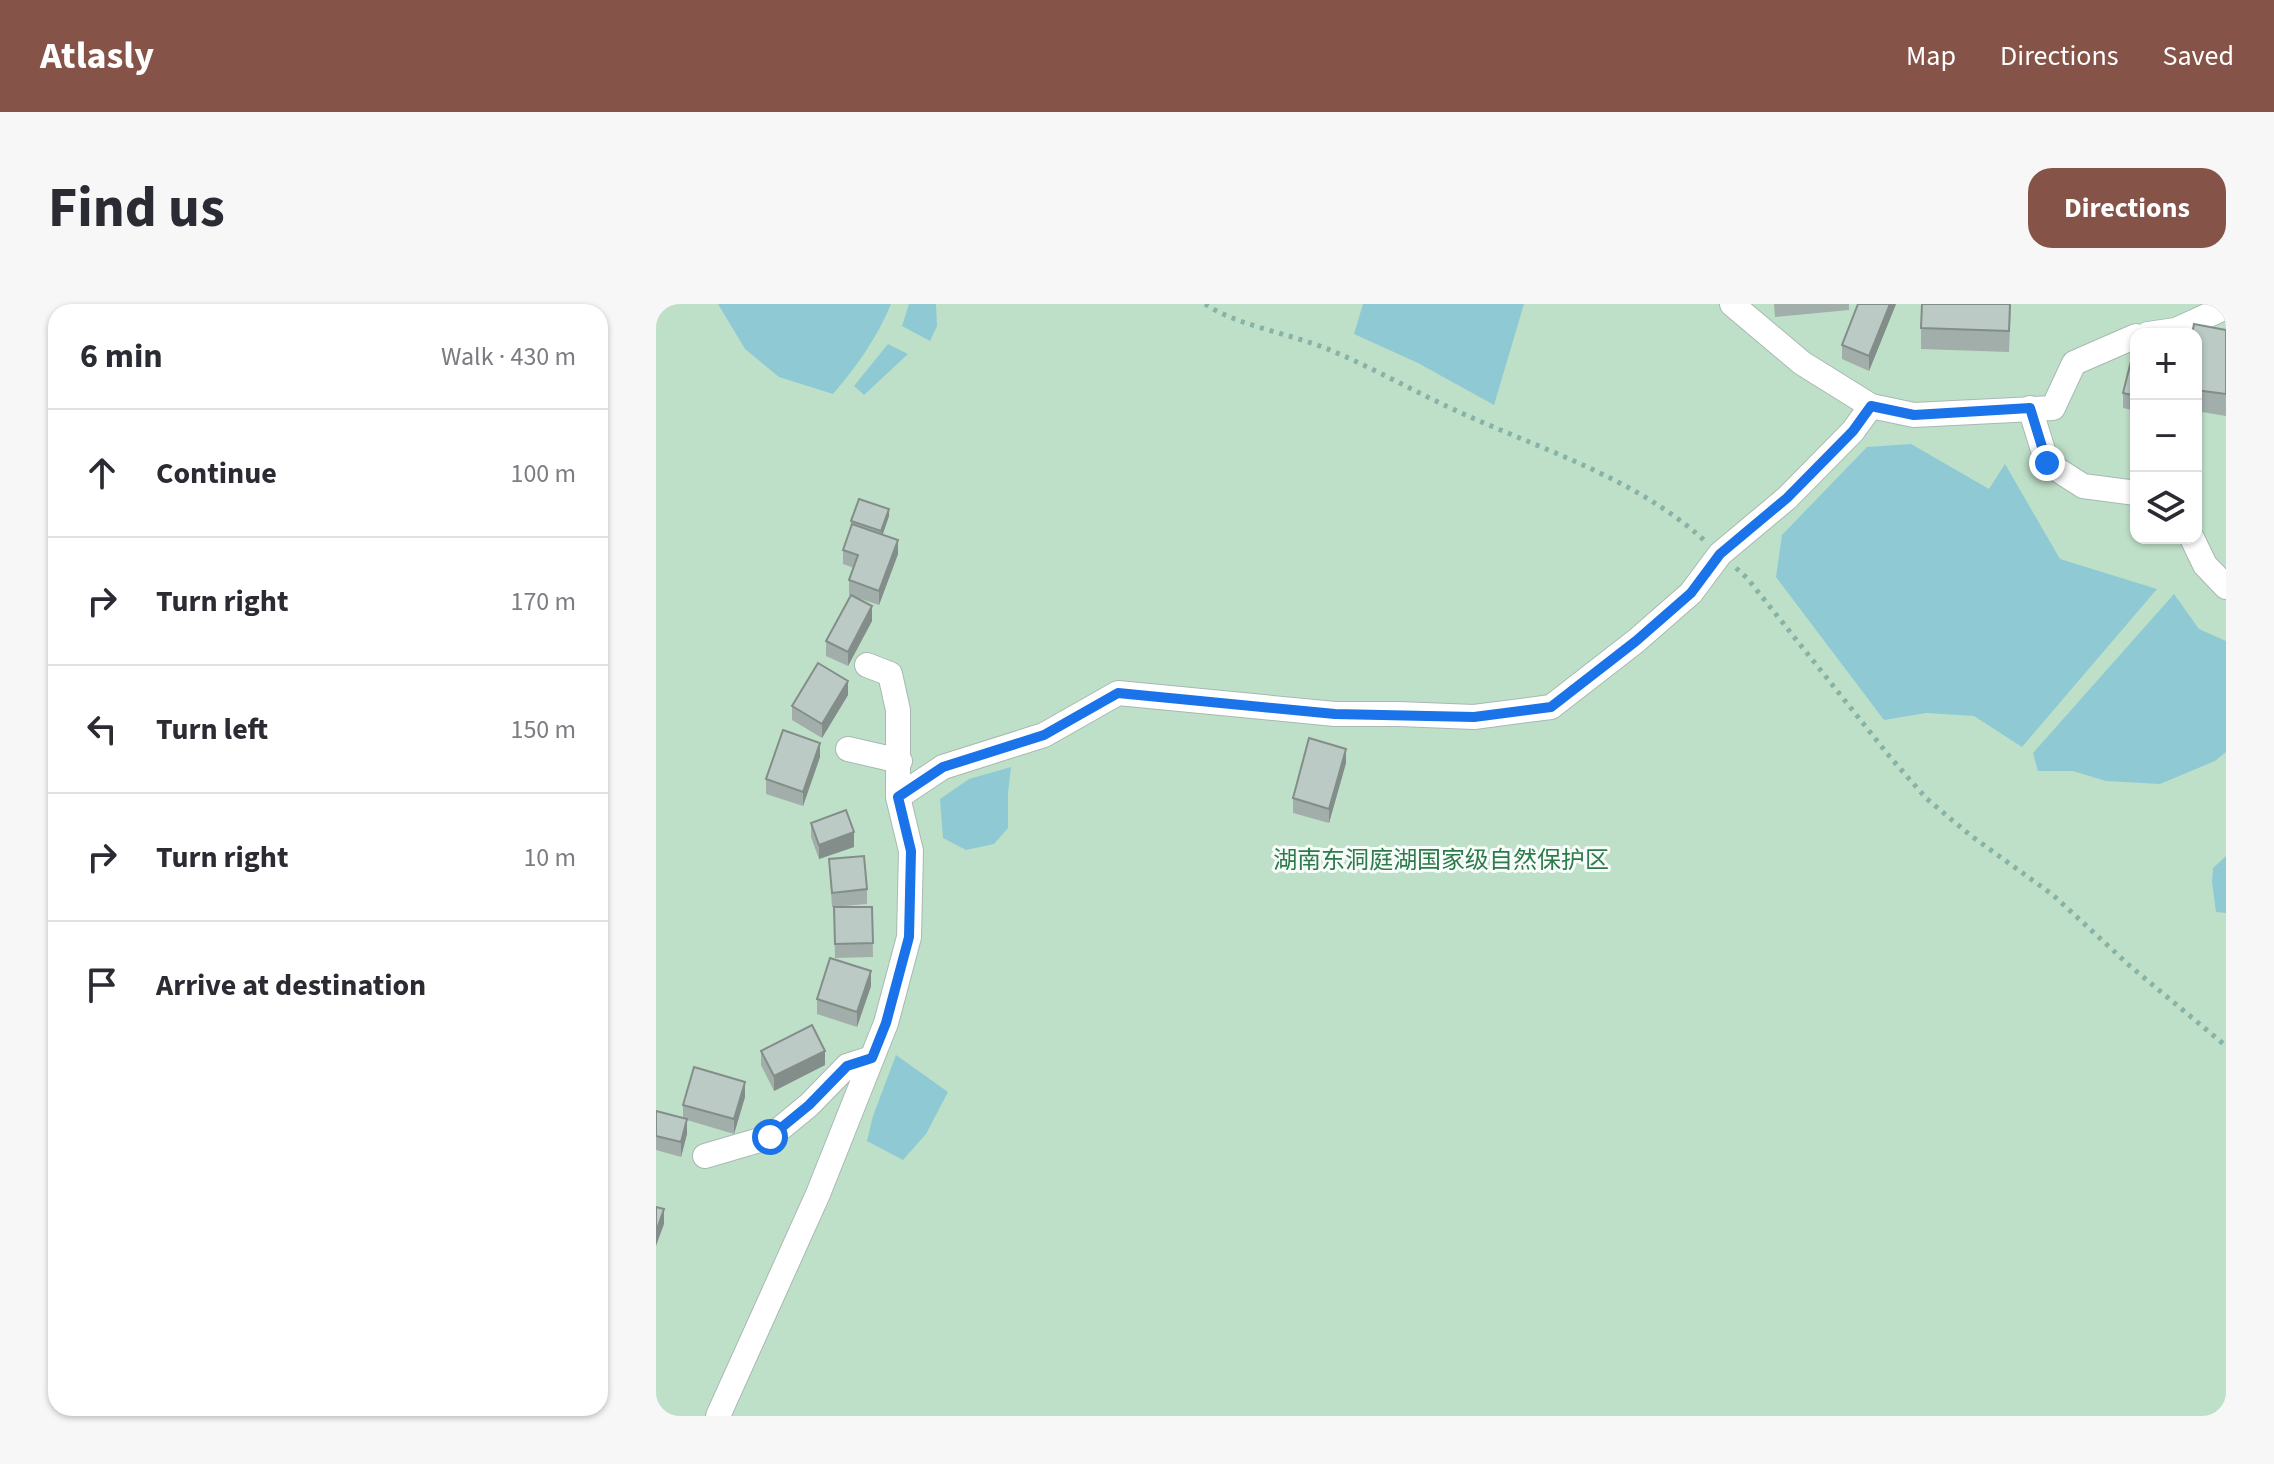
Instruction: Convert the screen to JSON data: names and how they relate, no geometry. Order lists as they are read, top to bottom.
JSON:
{
  "parks": ["湖南东洞庭湖国家级自然保护区"],
  "page": {
    "header": "Atlasly",
    "nav": ["Map", "Directions", "Saved"],
    "buttons": "Directions",
    "title": "Find us",
    "heading": ["6 min", "Walk · 430 m"],
    "map_buttons": ["+", "−"],
    "list": [
      ["Continue", "100 m"],
      ["Turn right", "170 m"],
      ["Turn left", "150 m"],
      ["Turn right", "10 m"],
      "Arrive at destination"
    ]
  }
}
